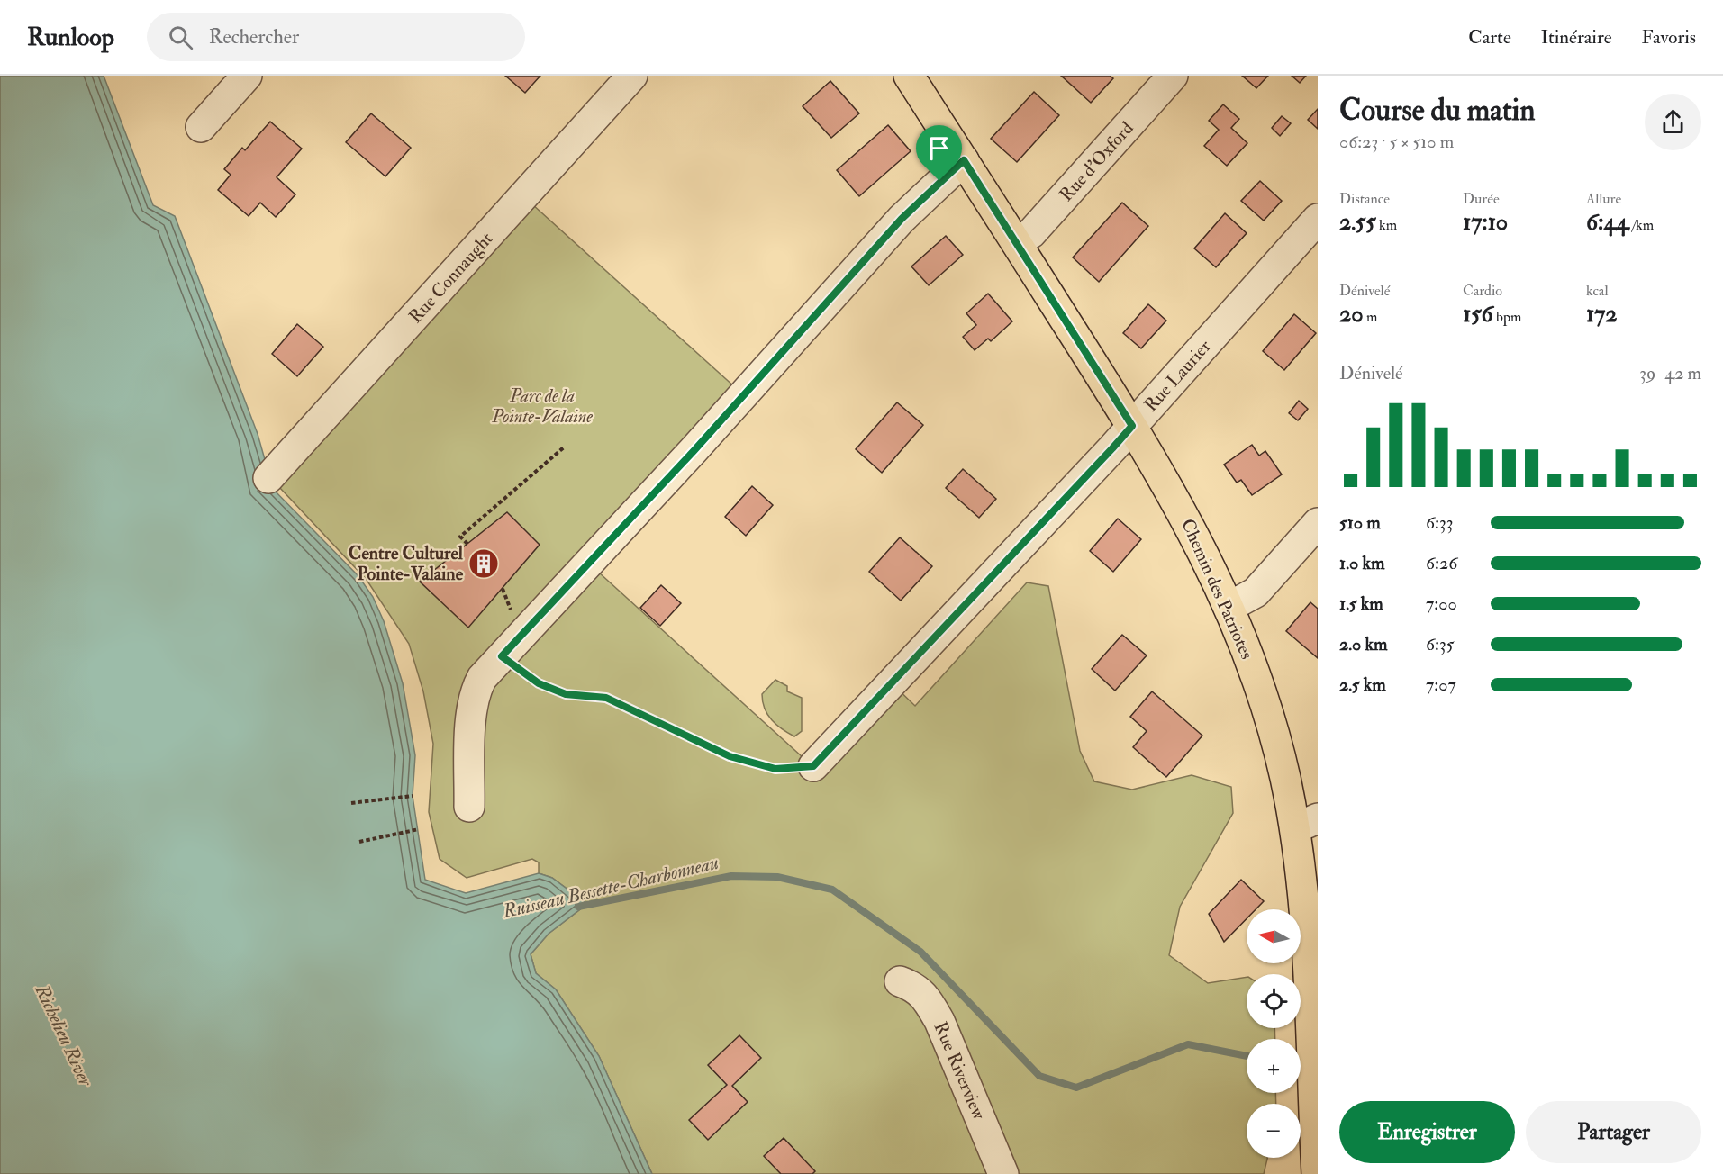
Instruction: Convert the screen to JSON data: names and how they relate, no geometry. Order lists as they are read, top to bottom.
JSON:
{
  "streets": {
    "main road": ["Chemin des Patriotes"],
    "street": [
      "Rue d'Oxford",
      "Rue Connaught",
      "Rue Laurier",
      "Rue Riverview"
    ]
  },
  "crossings": [
    ["Rue d'Oxford", "Chemin des Patriotes"],
    ["Rue Laurier", "Chemin des Patriotes"]
  ],
  "water": ["Ruisseau Bessette-Charbonneau", "Richelieu River"],
  "parks": ["Parc de la Pointe-Valaine"],
  "places": {
    "building": ["Centre Culturel Pointe-Valaine"]
  },
  "north": "left",
  "page": {
    "header": "Runloop",
    "search": "Rechercher",
    "nav": ["Carte", "Itinéraire", "Favoris"],
    "heading": ["Course du matin", "06:23 · 5 × 510 m"],
    "stats": [
      ["Distance", "2.55 km"],
      ["Durée", "17:10"],
      ["Allure", "6:44 /km"],
      ["Dénivelé", "20 m"],
      ["Cardio", "156 bpm"],
      ["kcal", "172"]
    ],
    "chart": ["Dénivelé", "39–42 m"],
    "list": [
      {
        "name": "510 m",
        "note": "6:33"
      },
      {
        "name": "1.0 km",
        "note": "6:26"
      },
      {
        "name": "1.5 km",
        "note": "7:00"
      },
      {
        "name": "2.0 km",
        "note": "6:35"
      },
      {
        "name": "2.5 km",
        "note": "7:07"
      }
    ],
    "map_buttons": ["+", "−"],
    "buttons": ["Enregistrer", "Partager"]
  }
}
